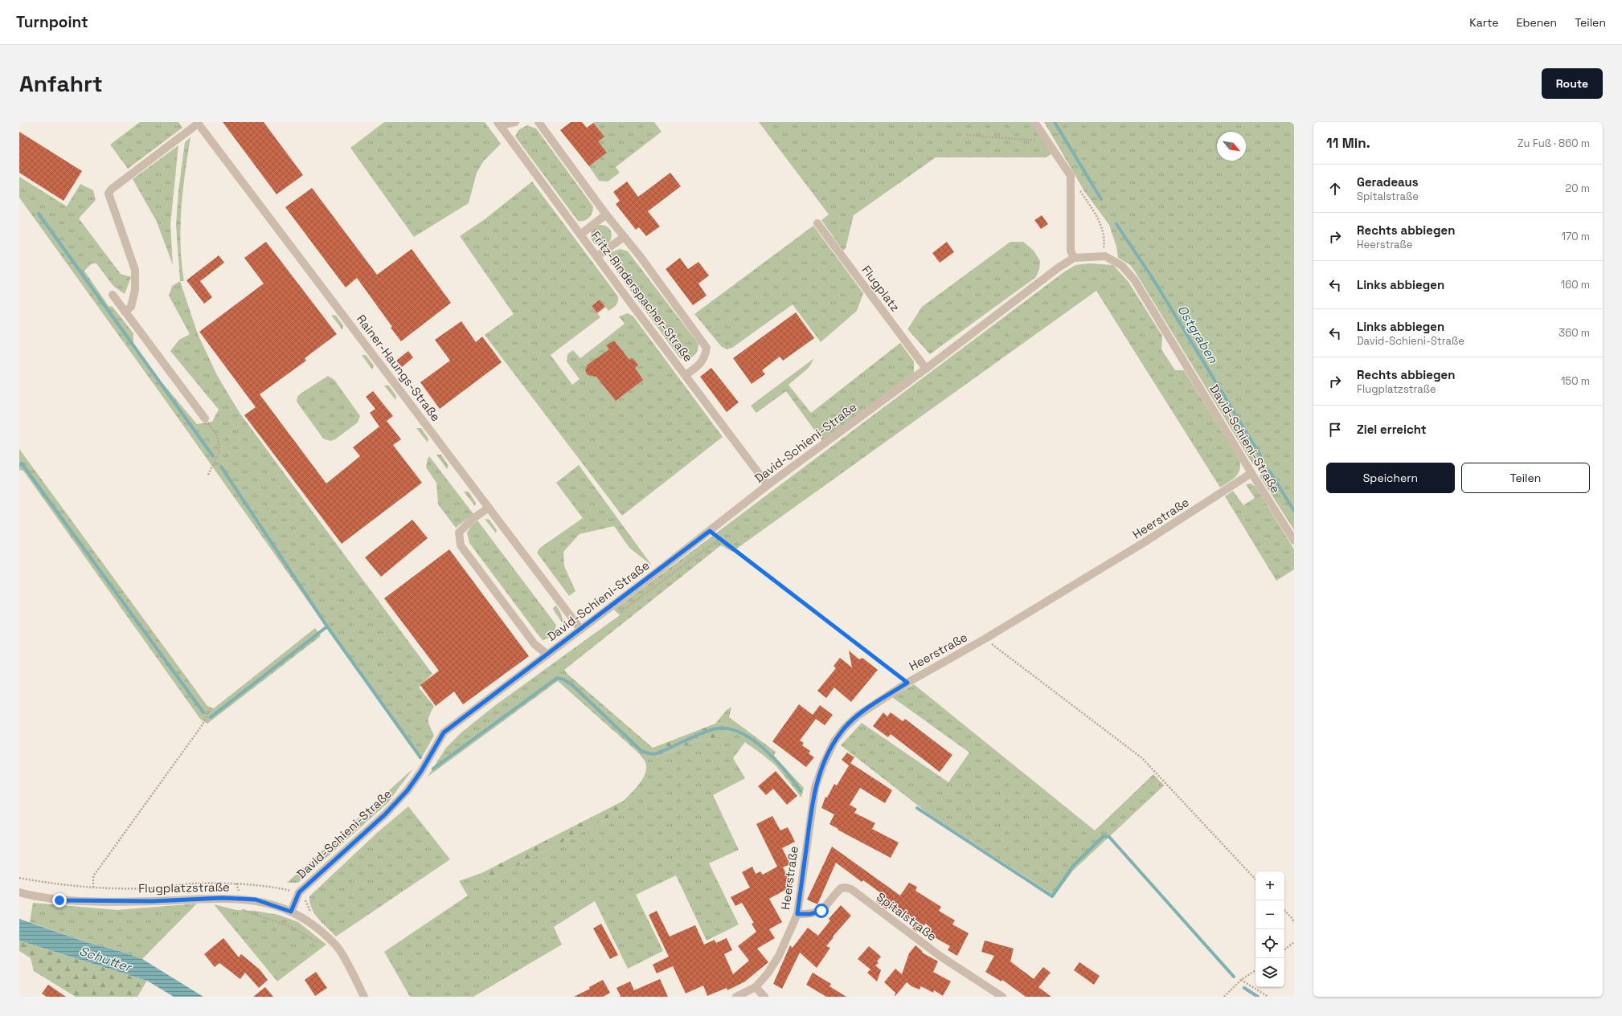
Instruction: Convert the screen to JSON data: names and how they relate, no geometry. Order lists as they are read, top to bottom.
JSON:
{
  "streets": {
    "street": [
      "Flugplatz",
      "Fritz-Rinderspacher-Straße",
      "Rainer-Haungs-Straße",
      "David-Schieni-Straße",
      "Heerstraße",
      "Flugplatzstraße",
      "Spitalstraße"
    ]
  },
  "crossings": [
    ["Flugplatz", "David-Schieni-Straße"],
    ["Fritz-Rinderspacher-Straße", "David-Schieni-Straße"],
    ["Rainer-Haungs-Straße", "David-Schieni-Straße"],
    ["David-Schieni-Straße", "Heerstraße"],
    ["David-Schieni-Straße", "Flugplatzstraße"],
    ["Heerstraße", "Spitalstraße"]
  ],
  "water": ["Ostgraben", "Schutter"],
  "north": "bottom right",
  "page": {
    "header": "Turnpoint",
    "nav": ["Karte", "Ebenen", "Teilen"],
    "buttons": [
      "Route",
      ["Speichern", "Teilen"]
    ],
    "title": "Anfahrt",
    "heading": ["11 Min.", "Zu Fuß · 860 m"],
    "list": [
      ["Geradeaus", "Spitalstraße", "20 m"],
      ["Rechts abbiegen", "Heerstraße", "170 m"],
      ["Links abbiegen", "160 m"],
      ["Links abbiegen", "David-Schieni-Straße", "360 m"],
      ["Rechts abbiegen", "Flugplatzstraße", "150 m"],
      "Ziel erreicht"
    ],
    "map_buttons": ["+", "−"]
  }
}
